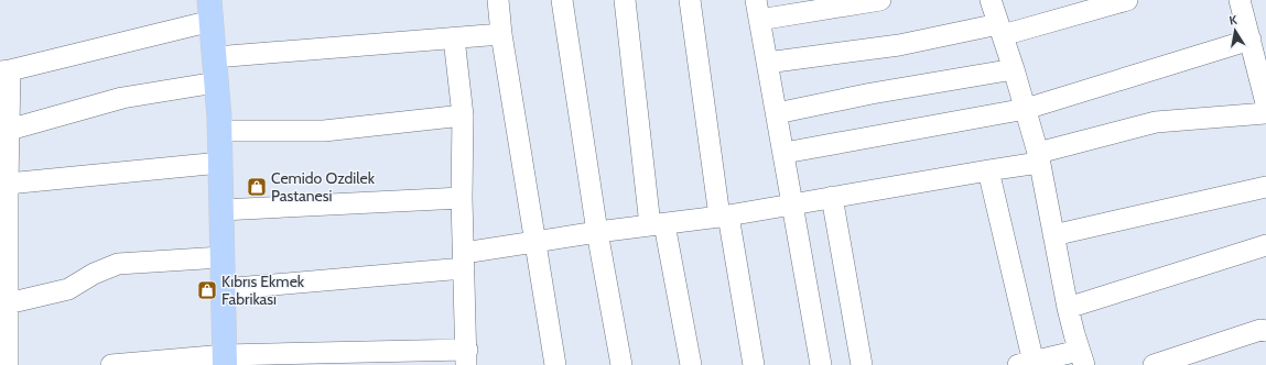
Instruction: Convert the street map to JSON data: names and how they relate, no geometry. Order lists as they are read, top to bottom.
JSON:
{
  "places": {
    "shop": ["Cemido Ozdilek Pastanesi", "Kıbrıs Ekmek Fabrikası"]
  },
  "north": "top"
}
